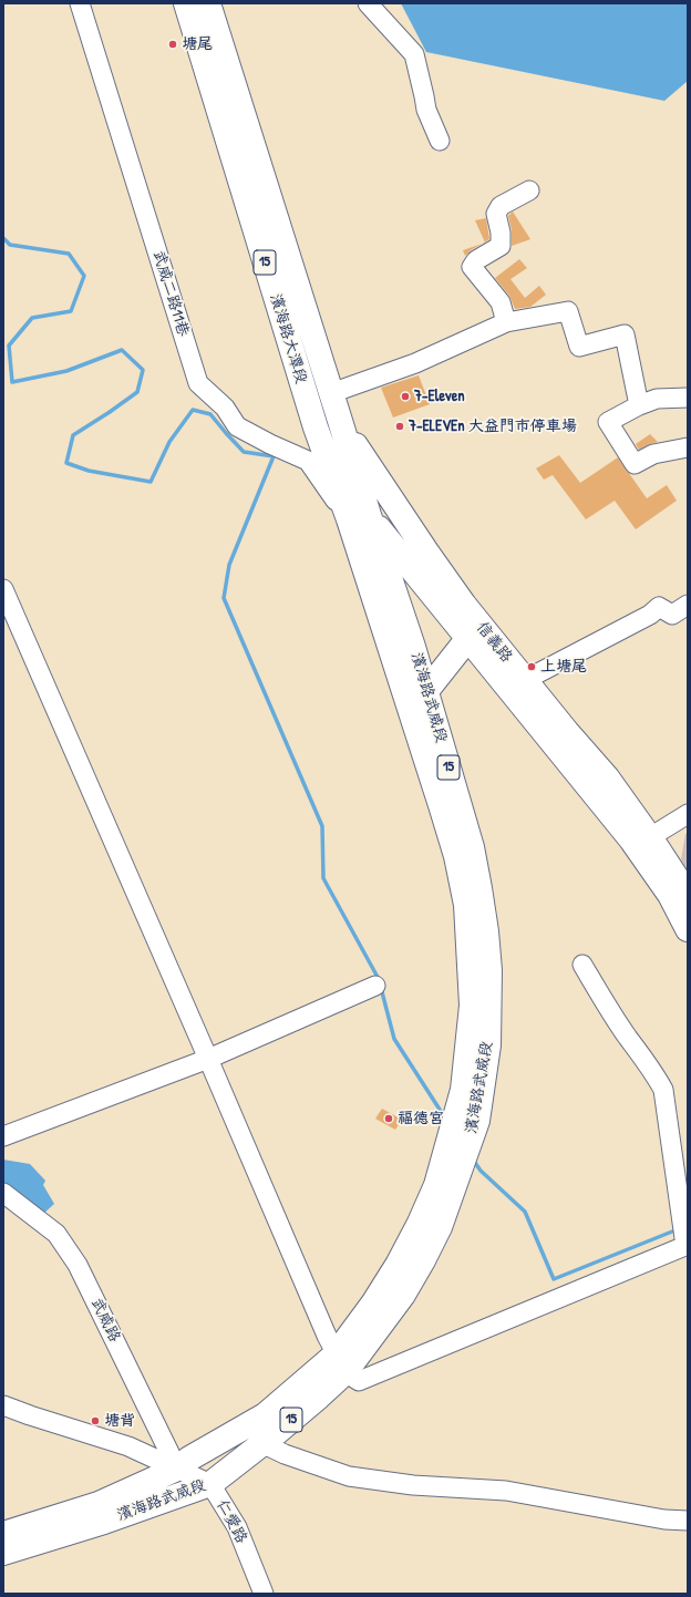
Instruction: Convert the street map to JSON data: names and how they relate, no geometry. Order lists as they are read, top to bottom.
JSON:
{
  "streets": {
    "main road": [
      "15",
      "濱海路大潭段",
      "信義路",
      "濱海路武威段"
    ],
    "street": ["武威二路11巷", "武威路", "仁愛路"]
  },
  "crossings": [
    ["武威二路11巷", "濱海路大潭段"],
    ["武威二路11巷", "信義路"],
    ["武威二路11巷", "濱海路武威段"],
    ["濱海路大潭段", "信義路"],
    ["濱海路大潭段", "濱海路武威段"],
    ["信義路", "濱海路武威段"],
    ["濱海路武威段", "武威路"],
    ["濱海路武威段", "仁愛路"],
    ["武威路", "仁愛路"]
  ],
  "places": [
    "塘尾",
    "7-Eleven",
    "7-ELEVEn 大益門市停車場",
    "上塘尾",
    "福德宮",
    "塘背"
  ]
}
